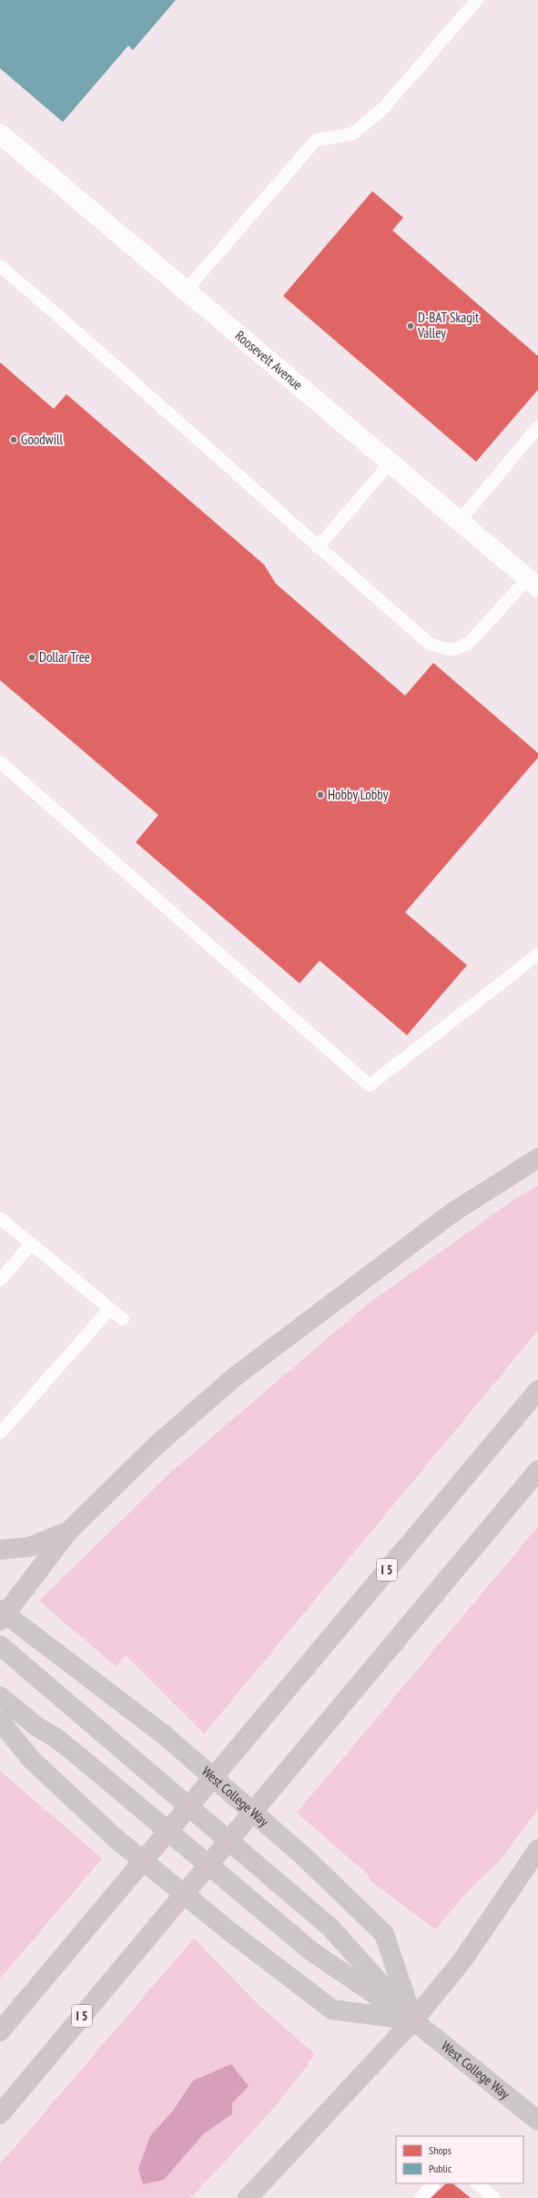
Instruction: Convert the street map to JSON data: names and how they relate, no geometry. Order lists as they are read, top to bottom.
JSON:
{
  "streets": {
    "highway": ["I 5"],
    "main road": ["West College Way"],
    "street": ["Roosevelt Avenue"]
  },
  "places": [
    "D-BAT Skagit Valley",
    "Goodwill",
    "Dollar Tree",
    "Hobby Lobby"
  ],
  "legend": ["Shops", "Public"]
}
